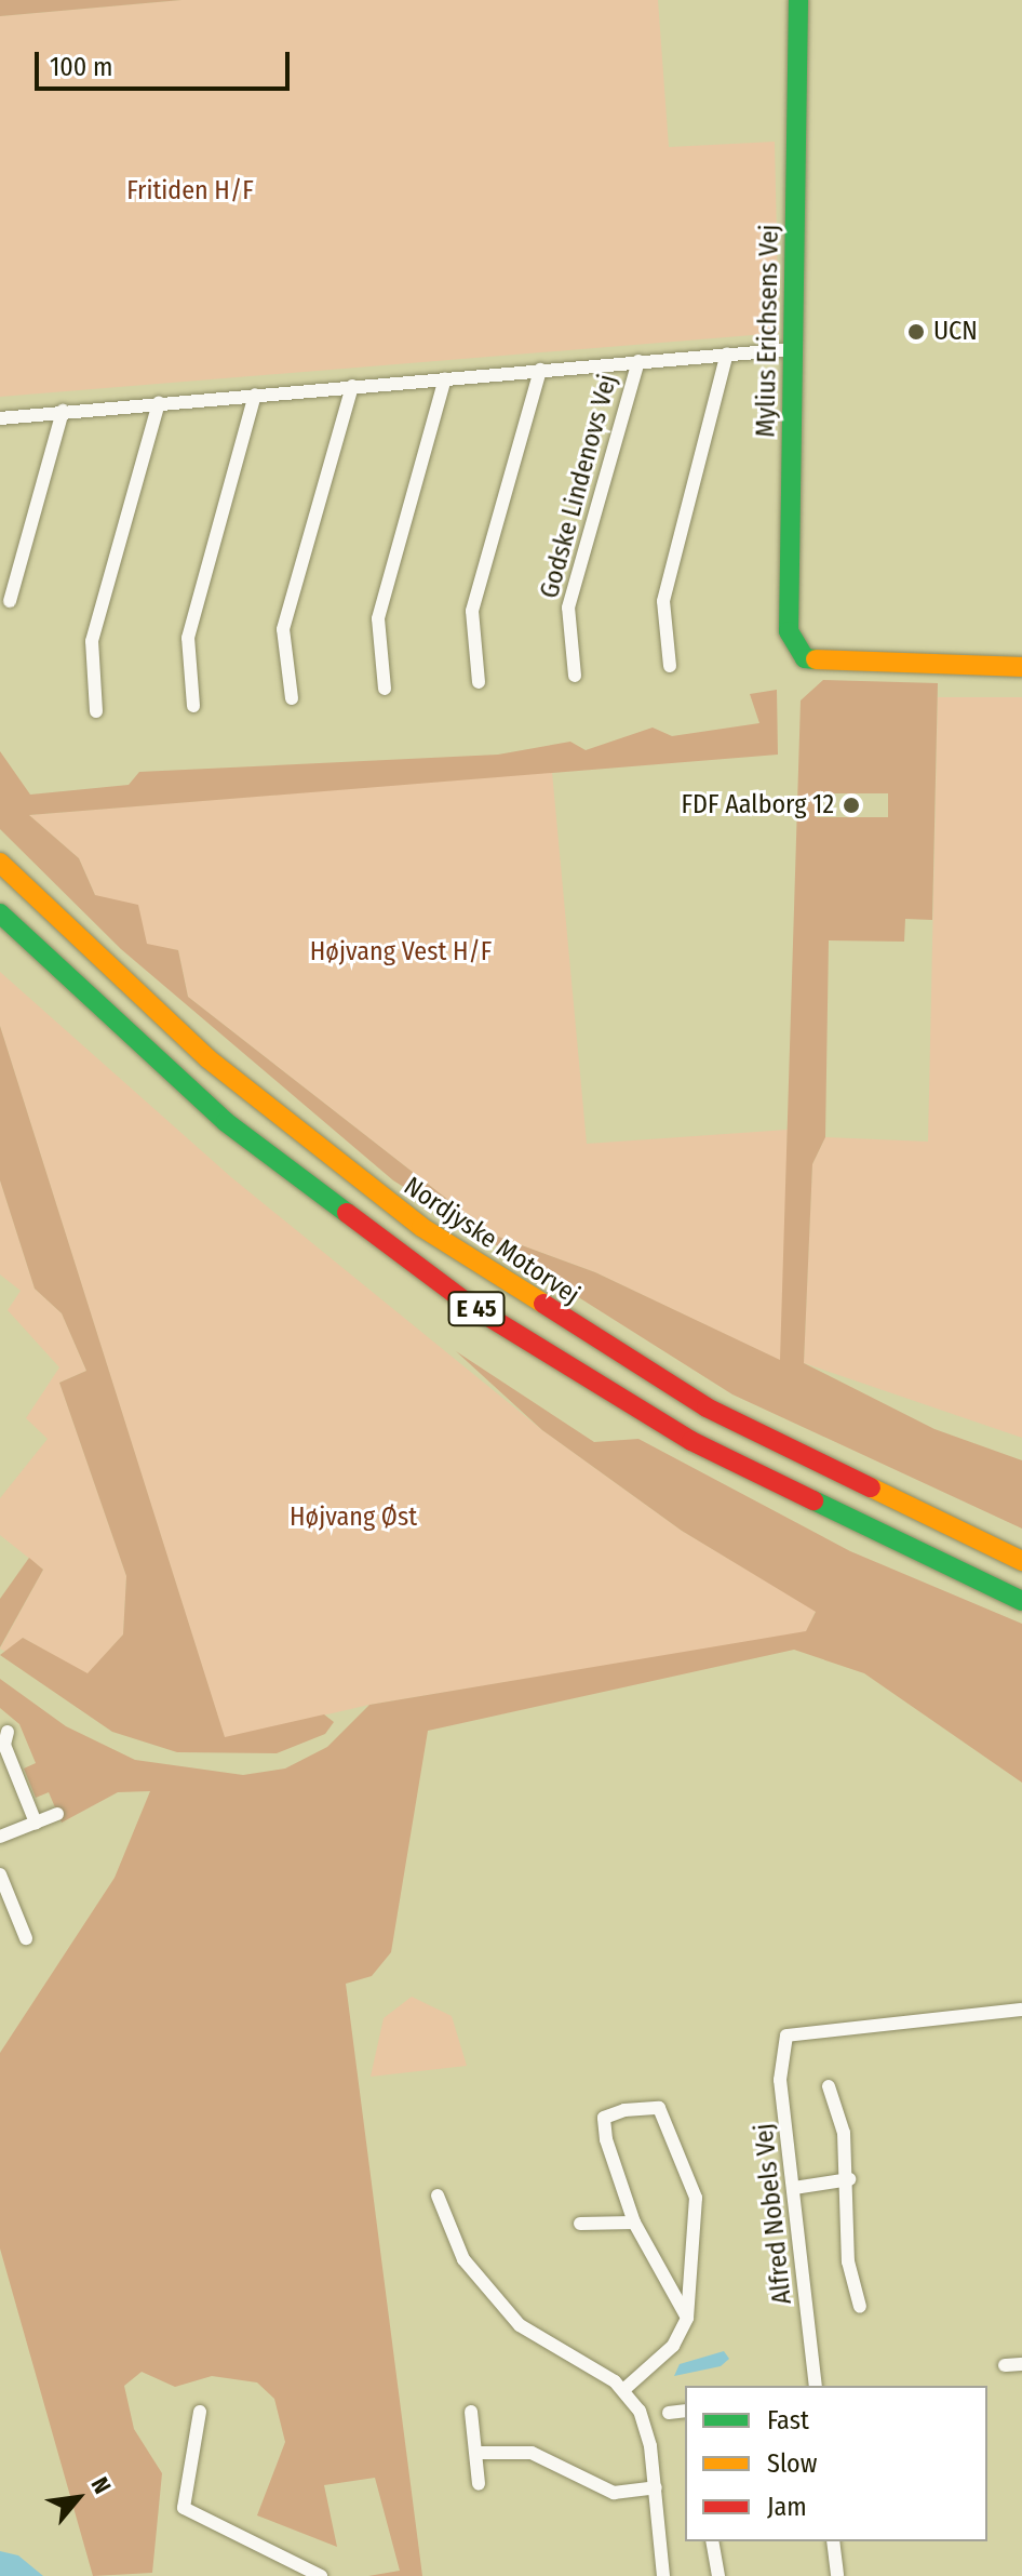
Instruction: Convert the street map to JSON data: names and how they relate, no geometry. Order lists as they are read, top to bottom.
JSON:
{
  "streets": {
    "main road": ["Mylius Erichsens Vej", "Nordjyske Motorvej", "E 45"],
    "street": ["Godske Lindenovs Vej", "Alfred Nobels Vej"]
  },
  "crossings": [
    ["Mylius Erichsens Vej", "Godske Lindenovs Vej"]
  ],
  "parks": ["Fritiden H/F", "Højvang Vest H/F", "Højvang Øst"],
  "places": ["UCN", "FDF Aalborg 12"],
  "legend": ["Fast", "Slow", "Jam"],
  "scale_bar": "100 m",
  "north": "top right"
}
